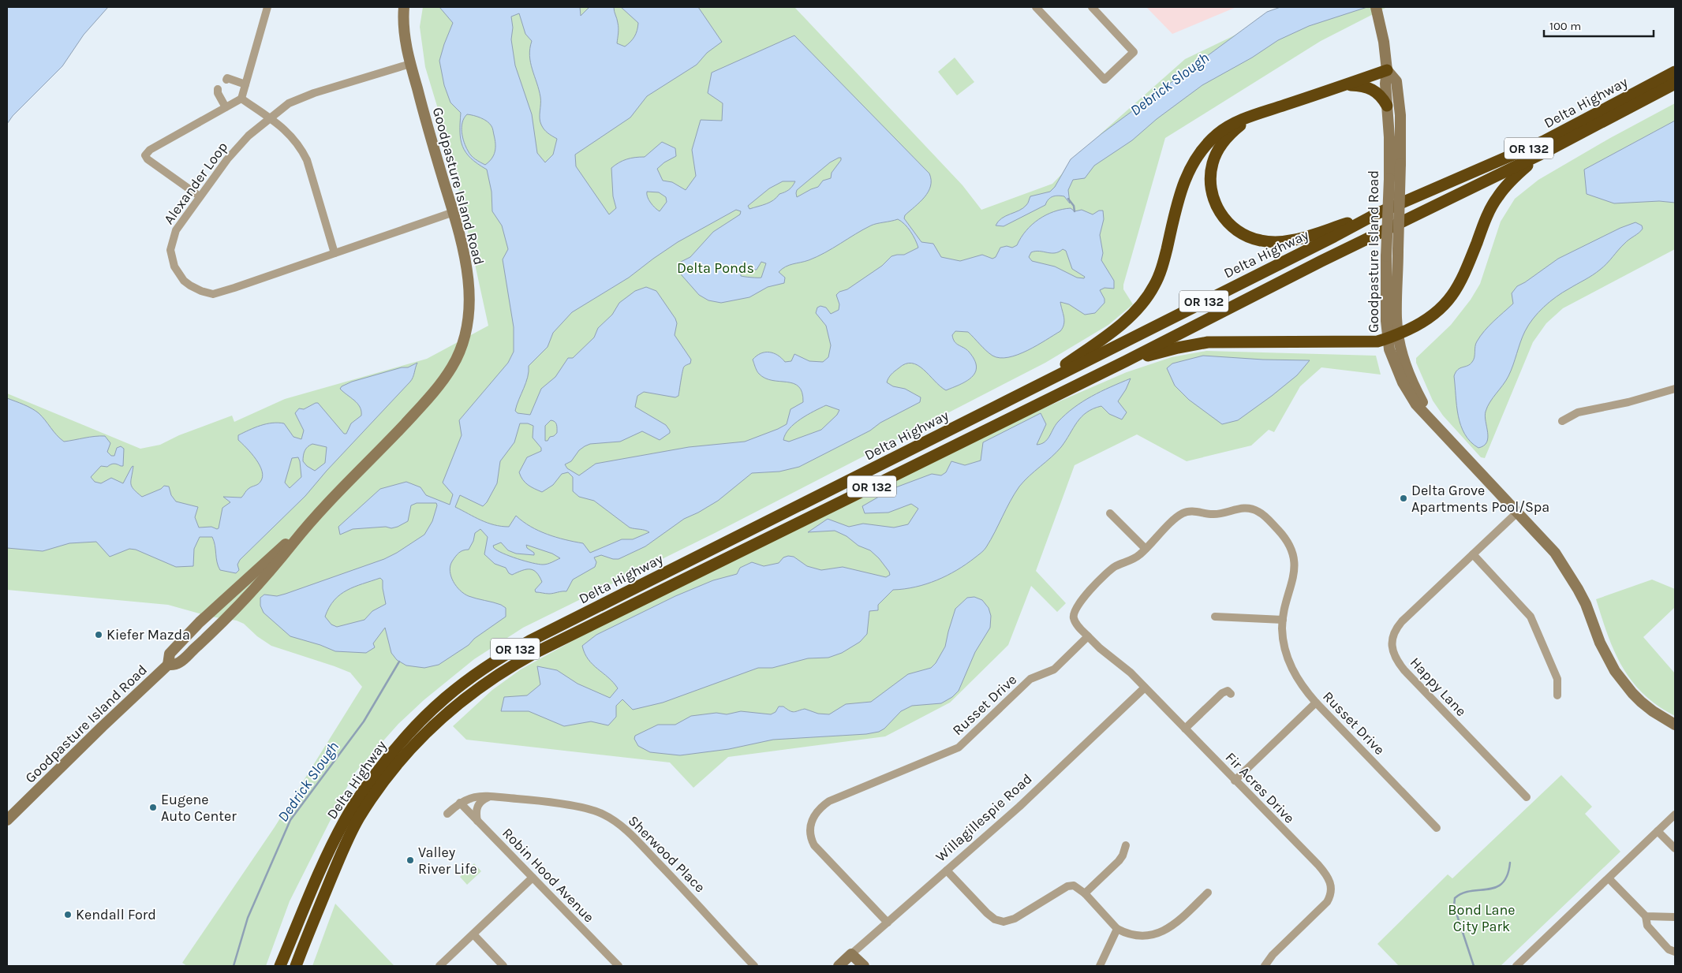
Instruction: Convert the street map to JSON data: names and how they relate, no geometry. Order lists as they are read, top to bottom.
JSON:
{
  "streets": {
    "highway": ["Delta Highway", "OR 132"],
    "main road": ["Goodpasture Island Road", "Willagillespie Road"],
    "street": [
      "Alexander Loop",
      "Happy Lane",
      "Russet Drive",
      "Fir Acres Drive",
      "Sherwood Place",
      "Robin Hood Avenue"
    ]
  },
  "crossings": [
    ["Alexander Loop", "Goodpasture Island Road"],
    ["Goodpasture Island Road", "Happy Lane"],
    ["Russet Drive", "Fir Acres Drive"],
    ["Russet Drive", "Willagillespie Road"],
    ["Fir Acres Drive", "Willagillespie Road"],
    ["Sherwood Place", "Robin Hood Avenue"]
  ],
  "water": ["Debrick Slough", "Dedrick Slough"],
  "parks": ["Delta Ponds", "Bond Lane City Park"],
  "places": [
    "Delta Grove Apartments Pool/Spa",
    "Kiefer Mazda",
    "Eugene Auto Center",
    "Valley River Life",
    "Kendall Ford"
  ],
  "scale_bar": "100 m"
}
